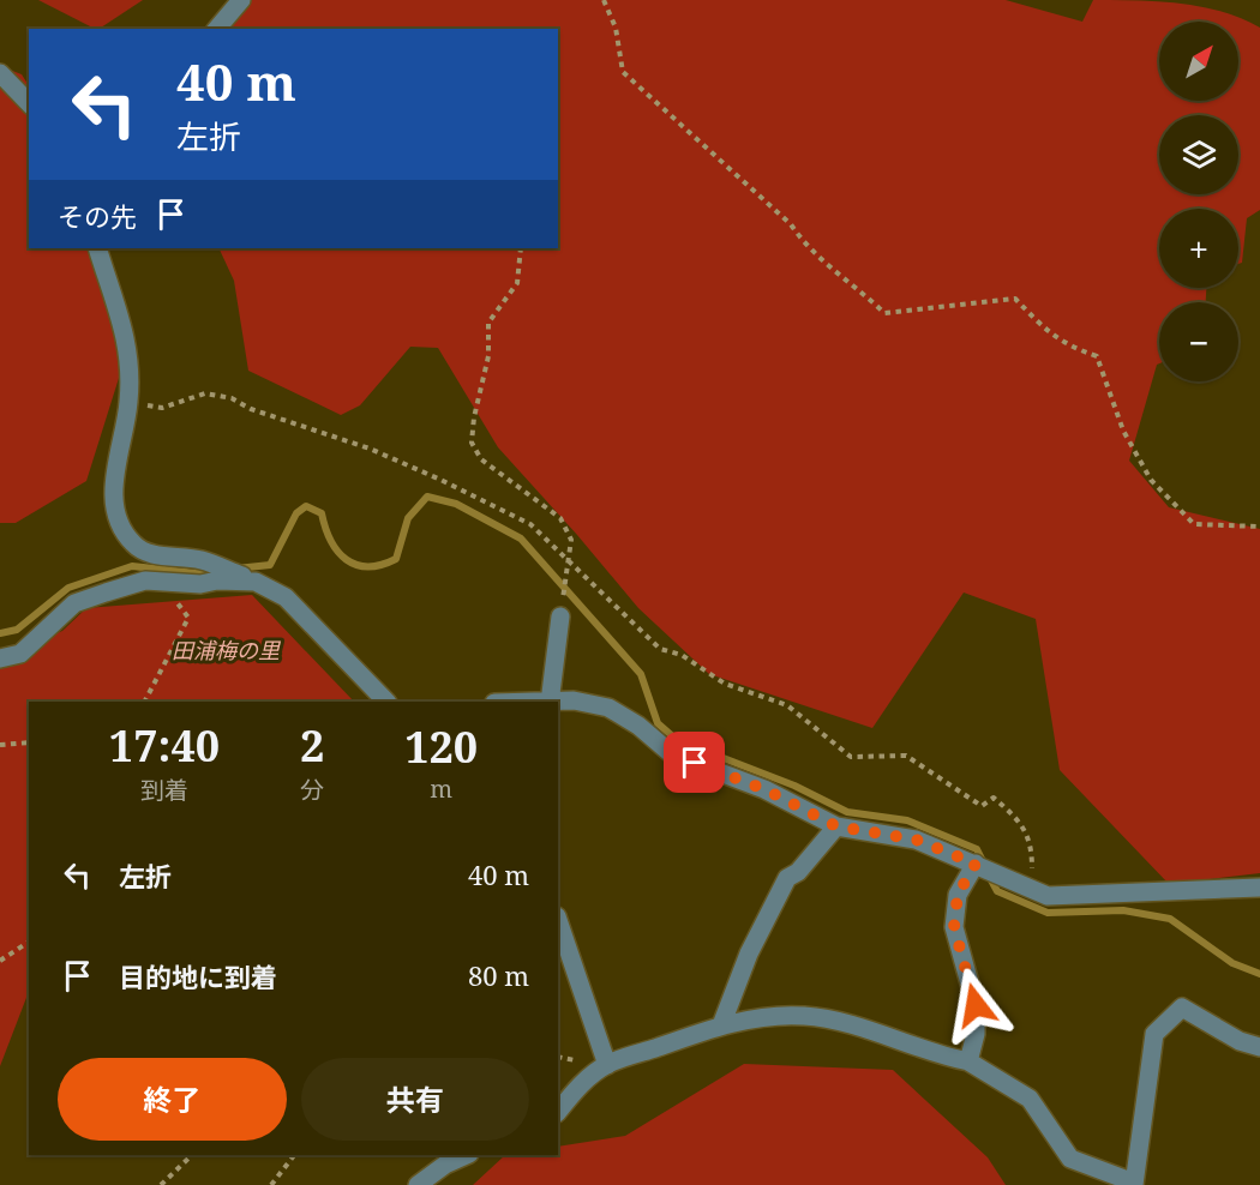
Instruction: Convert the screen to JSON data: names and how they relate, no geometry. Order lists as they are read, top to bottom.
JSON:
{
  "parks": ["田浦梅の里"],
  "north": "top right",
  "page": {
    "map_buttons": ["+", "−"],
    "turn": ["40 m", "左折"],
    "then": "その先",
    "eta": [
      "17:40",
      "到着",
      "2",
      "分",
      "120",
      "m"
    ],
    "list": [
      {
        "name": "左折",
        "value": "40 m"
      },
      {
        "name": "目的地に到着",
        "value": "80 m"
      }
    ],
    "buttons": ["終了", "共有"]
  }
}
